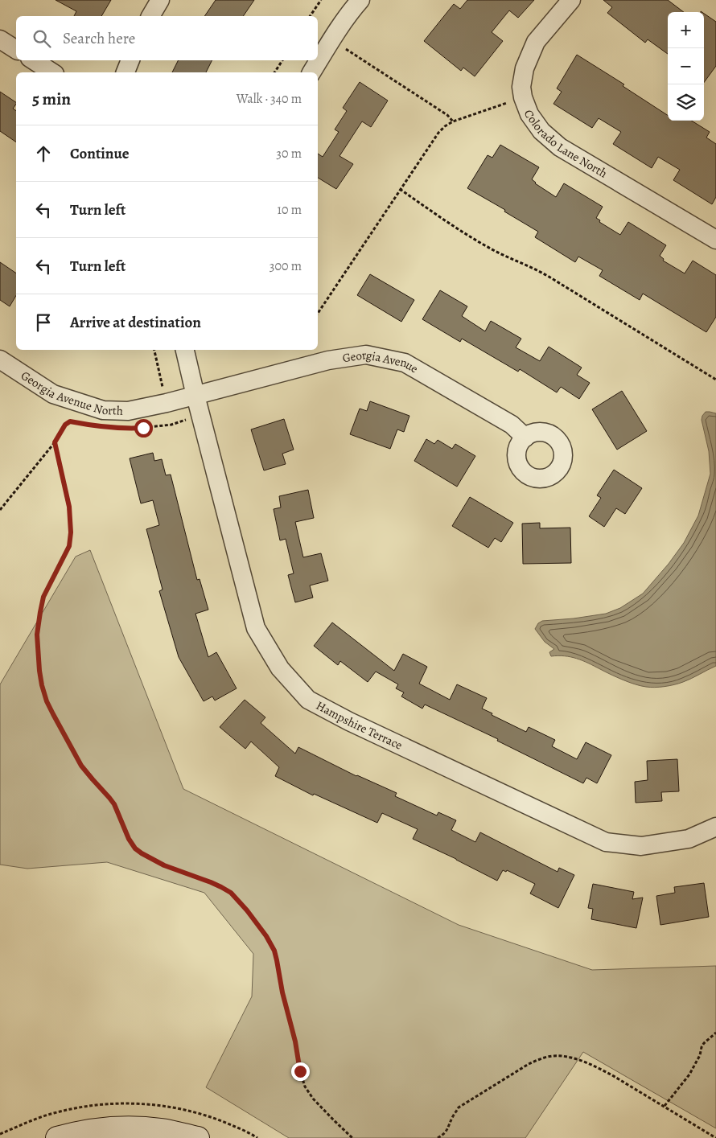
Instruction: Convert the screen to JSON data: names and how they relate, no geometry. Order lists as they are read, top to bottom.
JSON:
{
  "streets": {
    "street": [
      "Colorado Lane North",
      "Georgia Avenue",
      "Georgia Avenue North",
      "Hampshire Terrace"
    ]
  },
  "crossings": [
    ["Georgia Avenue", "Georgia Avenue North"],
    ["Georgia Avenue", "Hampshire Terrace"],
    ["Georgia Avenue North", "Hampshire Terrace"]
  ],
  "page": {
    "map_buttons": ["+", "−"],
    "search": "Search here",
    "heading": ["5 min", "Walk · 340 m"],
    "list": [
      ["Continue", "30 m"],
      ["Turn left", "10 m"],
      ["Turn left", "300 m"],
      "Arrive at destination"
    ]
  }
}
